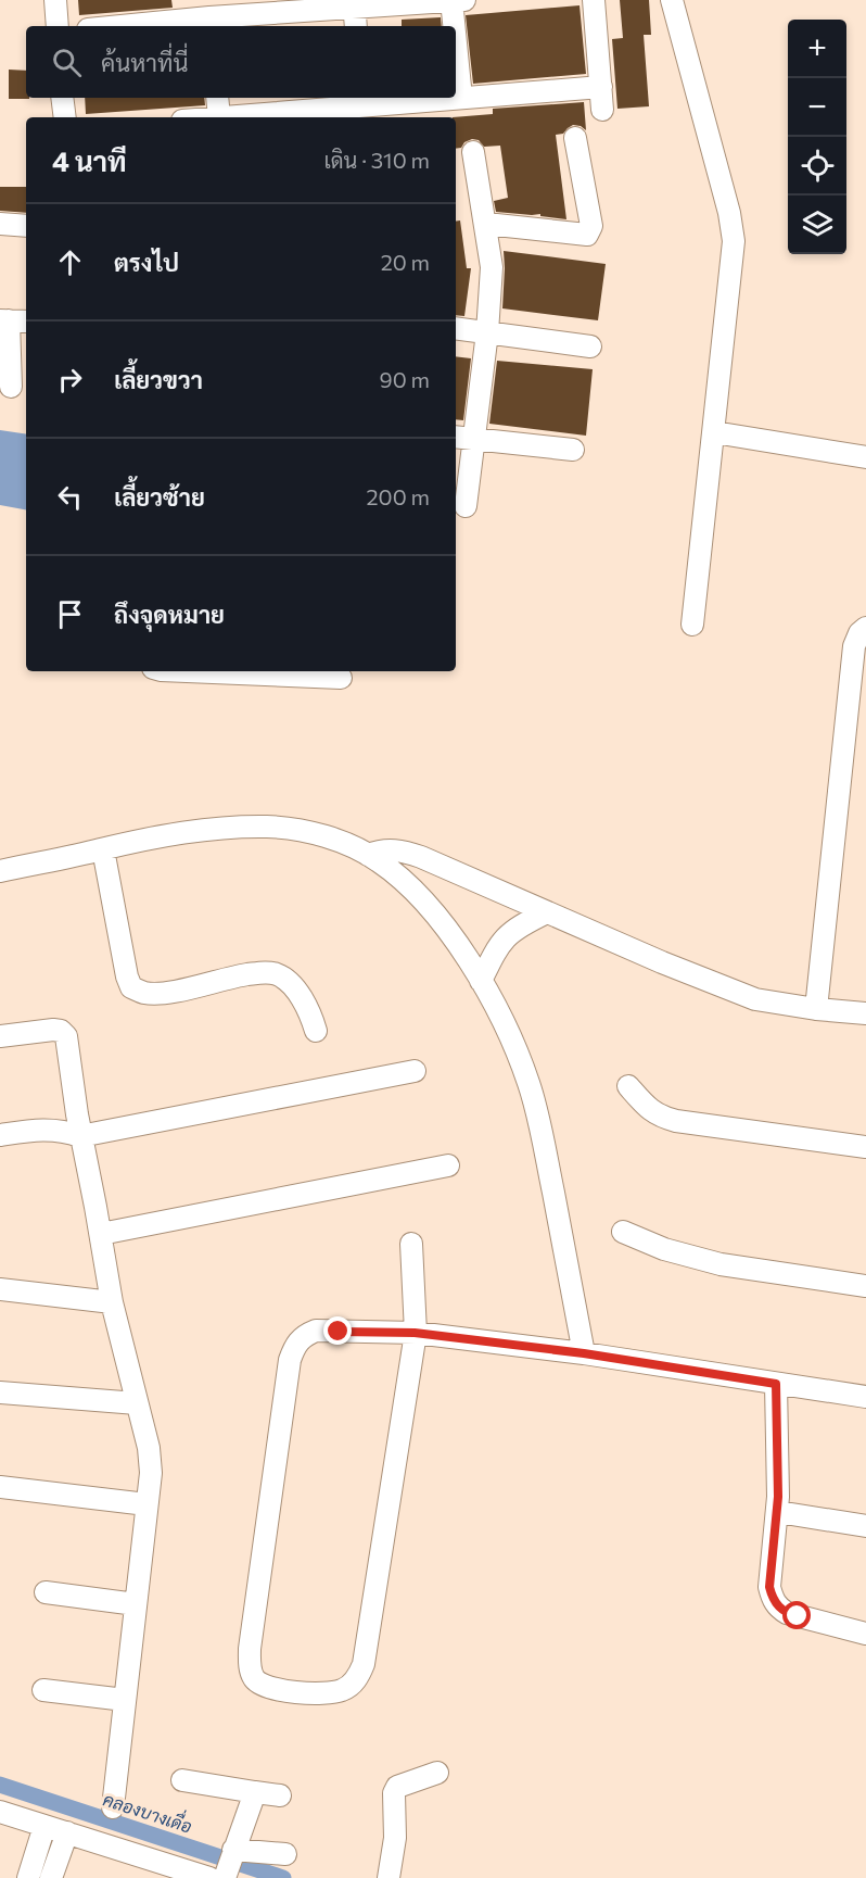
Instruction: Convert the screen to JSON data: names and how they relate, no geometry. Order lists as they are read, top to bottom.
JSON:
{
  "water": ["คลองบางเดื่อ"],
  "page": {
    "map_buttons": ["+", "−"],
    "search": "ค้นหาที่นี่",
    "heading": ["4 นาที", "เดิน · 310 m"],
    "list": [
      ["ตรงไป", "20 m"],
      ["เลี้ยวขวา", "90 m"],
      ["เลี้ยวซ้าย", "200 m"],
      "ถึงจุดหมาย"
    ]
  }
}
